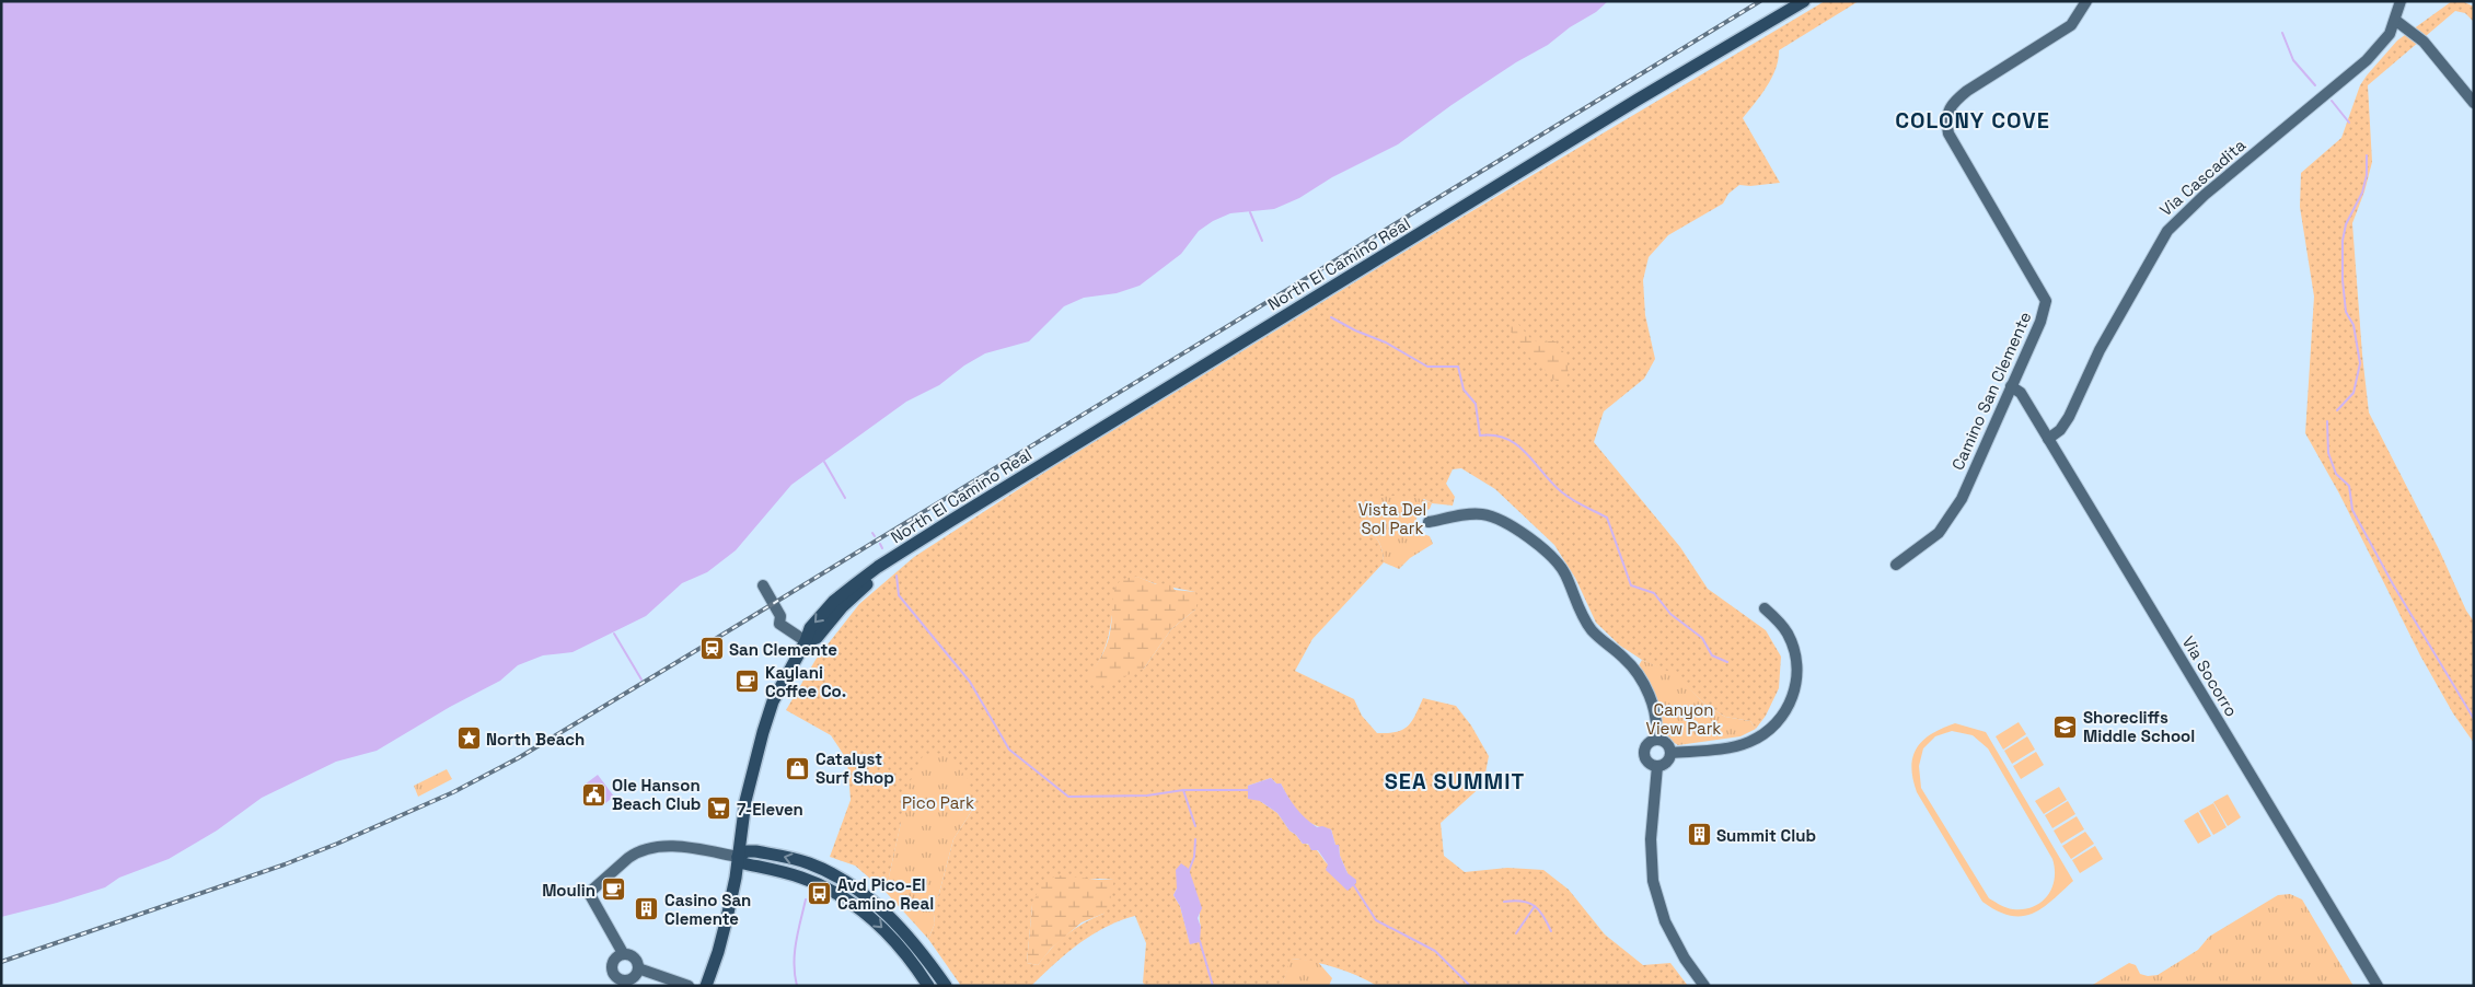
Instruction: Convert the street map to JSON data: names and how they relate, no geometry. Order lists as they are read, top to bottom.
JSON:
{
  "streets": {
    "main road": ["North El Camino Real"],
    "street": ["Via Cascadita", "Camino San Clemente", "Via Socorro"]
  },
  "crossings": [
    ["Via Cascadita", "Via Socorro"],
    ["Camino San Clemente", "Via Socorro"]
  ],
  "districts": ["COLONY COVE", "SEA SUMMIT"],
  "parks": ["Vista Del Sol Park", "Canyon View Park", "Pico Park"],
  "places": {
    "station": ["San Clemente"],
    "cafe": ["Kaylani Coffee Co.", "Moulin"],
    "school or university": ["Shorecliffs Middle School"],
    "place": ["North Beach"],
    "shop": ["Catalyst Surf Shop"],
    "public building": ["Ole Hanson Beach Club"],
    "supermarket": ["7-Eleven"],
    "building": ["Summit Club", "Casino San Clemente"],
    "bus stop": ["Avd Pico-El Camino Real"]
  }
}
